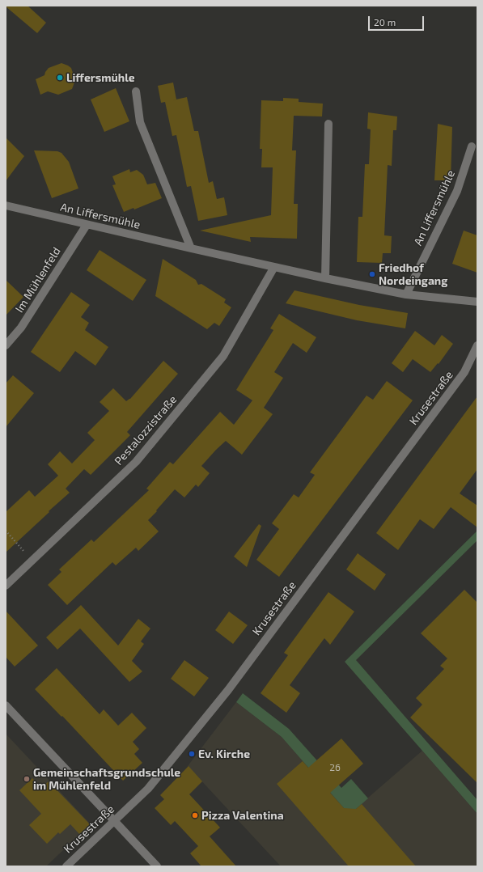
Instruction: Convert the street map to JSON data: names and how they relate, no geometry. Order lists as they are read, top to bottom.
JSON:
{
  "streets": {
    "street": [
      "An Liffersmühle",
      "Im Mühlenfeld",
      "Krusestraße",
      "Pestalozzistraße"
    ]
  },
  "crossings": [
    ["An Liffersmühle", "Im Mühlenfeld"],
    ["An Liffersmühle", "Pestalozzistraße"]
  ],
  "places": [
    "Liffersmühle",
    "Friedhof Nordeingang",
    "Ev. Kirche",
    "Gemeinschaftsgrundschule im Mühlenfeld",
    "Pizza Valentina"
  ],
  "house_numbers": ["26"],
  "scale_bar": "20 m"
}
